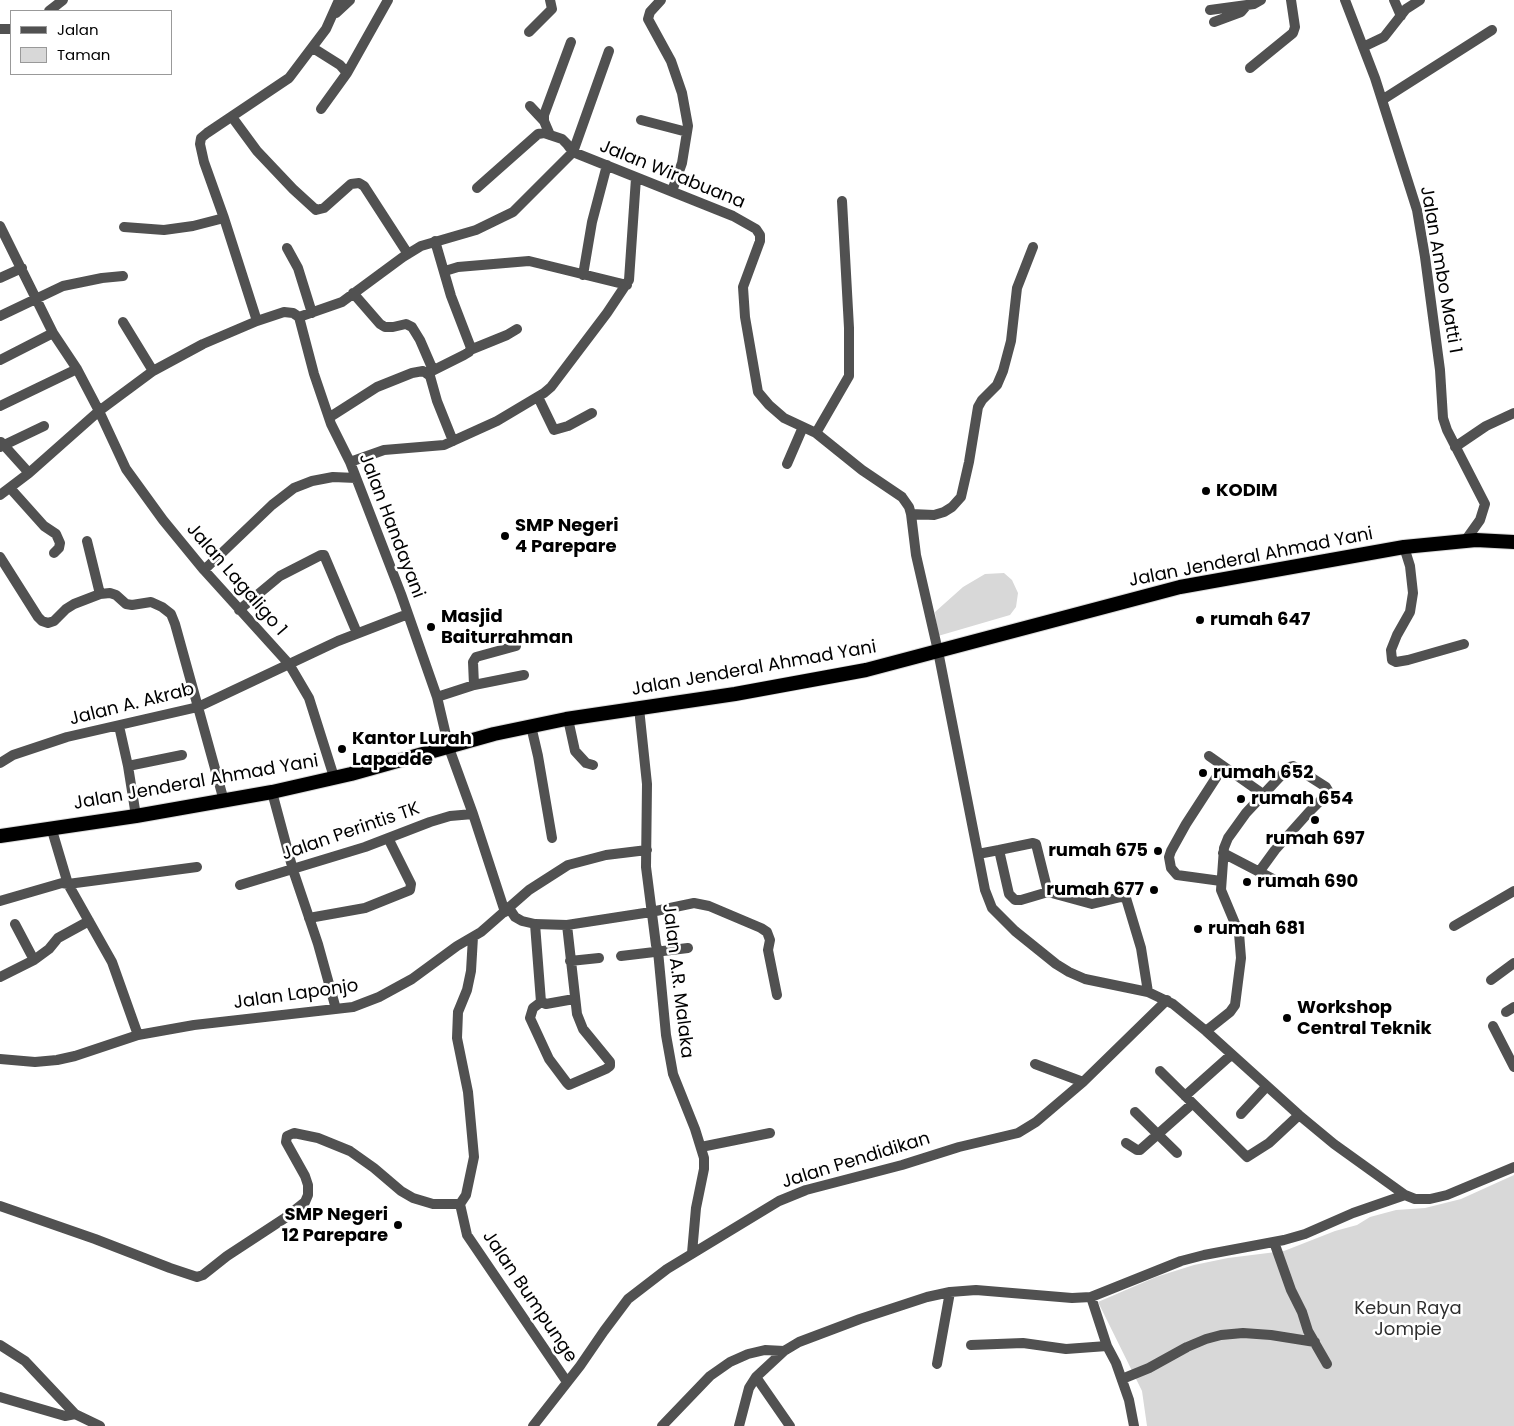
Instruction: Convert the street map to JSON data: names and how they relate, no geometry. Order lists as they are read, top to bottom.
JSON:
{
  "streets": {
    "highway": ["Jalan Jenderal Ahmad Yani"],
    "street": [
      "Jalan Wirabuana",
      "Jalan Ambo Matti 1",
      "Jalan Handayani",
      "Jalan Lagaligo 1",
      "Jalan A. Akrab",
      "Jalan Perintis TK",
      "Jalan A.R. Malaka",
      "Jalan Laponjo",
      "Jalan Pendidikan",
      "Jalan Bumpunge"
    ]
  },
  "crossings": [
    ["Jalan Wirabuana", "Jalan Handayani"],
    ["Jalan Wirabuana", "Jalan Jenderal Ahmad Yani"],
    ["Jalan Wirabuana", "Jalan Pendidikan"],
    ["Jalan Ambo Matti 1", "Jalan Jenderal Ahmad Yani"],
    ["Jalan Handayani", "Jalan Jenderal Ahmad Yani"],
    ["Jalan Handayani", "Jalan A. Akrab"],
    ["Jalan Handayani", "Jalan Perintis TK"],
    ["Jalan Handayani", "Jalan Laponjo"],
    ["Jalan Jenderal Ahmad Yani", "Jalan Lagaligo 1"],
    ["Jalan Jenderal Ahmad Yani", "Jalan A.R. Malaka"],
    ["Jalan Lagaligo 1", "Jalan A. Akrab"],
    ["Jalan A.R. Malaka", "Jalan Laponjo"],
    ["Jalan A.R. Malaka", "Jalan Pendidikan"],
    ["Jalan Pendidikan", "Jalan Bumpunge"]
  ],
  "parks": ["Kebun Raya Jompie"],
  "places": [
    "KODIM",
    "SMP Negeri 4 Parepare",
    "rumah 647",
    "Masjid Baiturrahman",
    "Kantor Lurah Lapadde",
    "rumah 652",
    "rumah 654",
    "rumah 697",
    "rumah 675",
    "rumah 690",
    "rumah 677",
    "rumah 681",
    "Workshop Central Teknik",
    "SMP Negeri 12 Parepare"
  ],
  "legend": ["Jalan", "Taman"]
}
